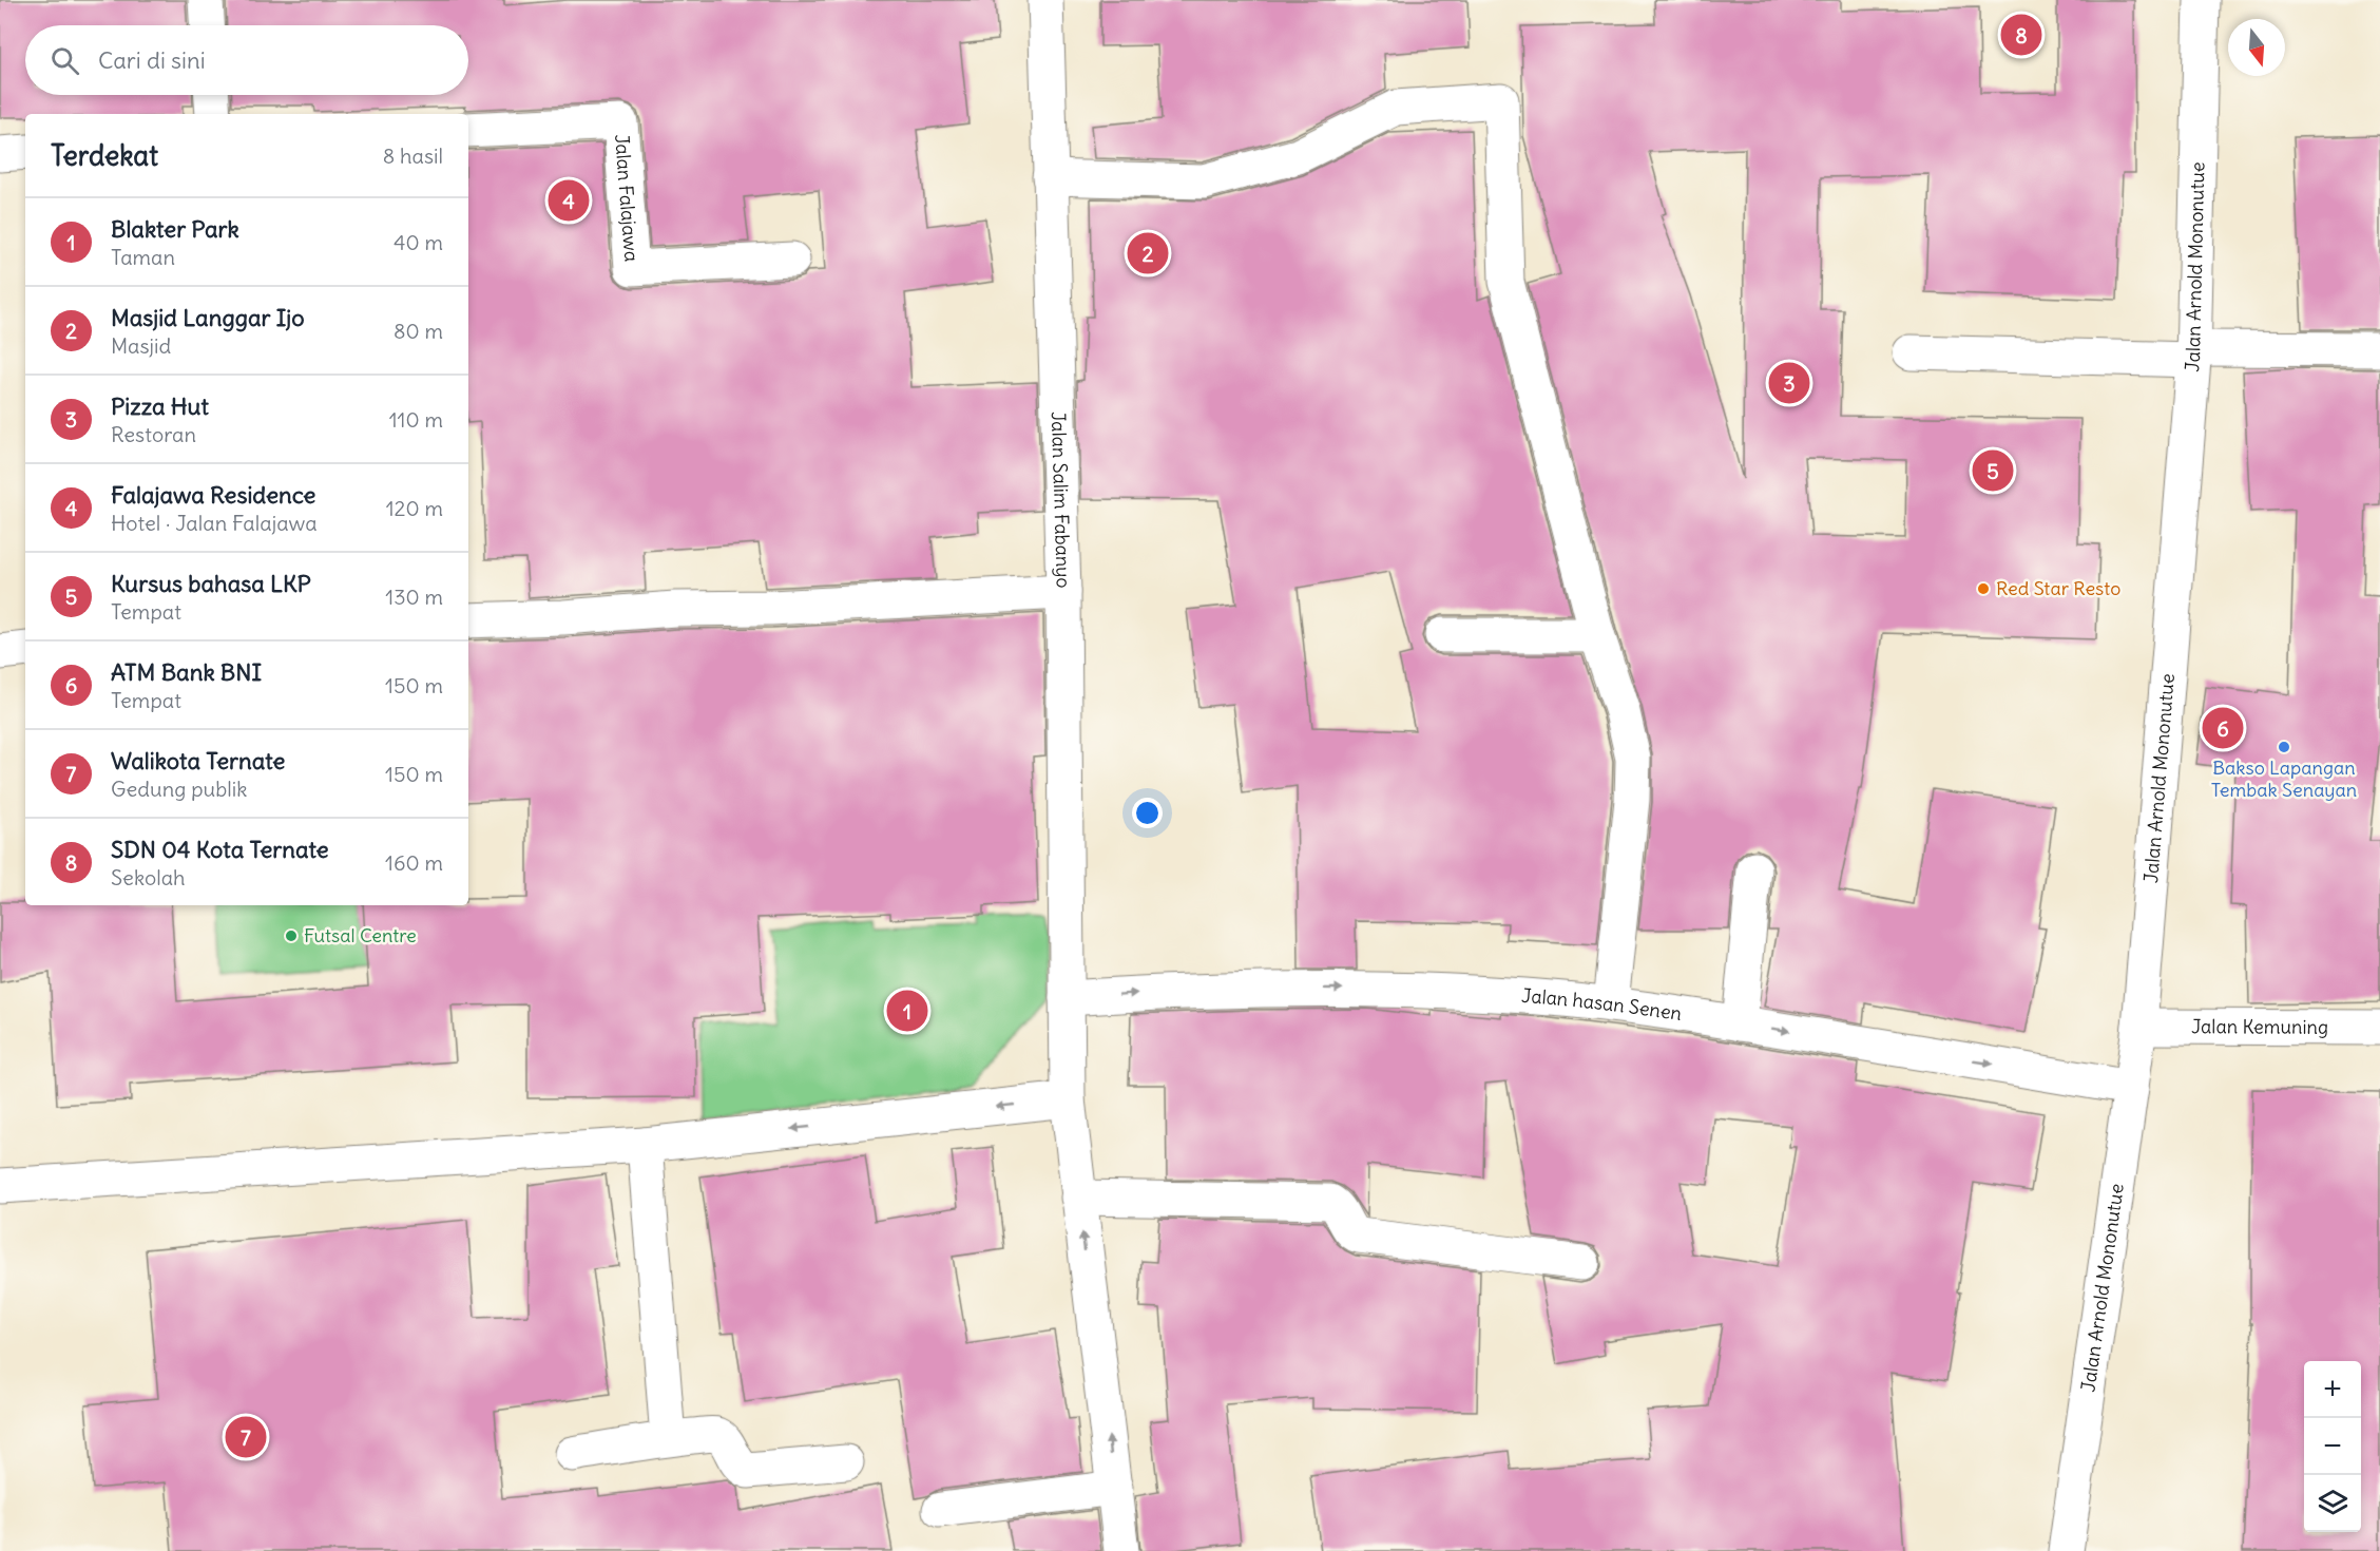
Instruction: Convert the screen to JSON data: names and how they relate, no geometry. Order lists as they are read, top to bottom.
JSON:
{
  "streets": {
    "main road": [
      "Jalan Falajawa",
      "Jalan Arnold Mononutue",
      "Jalan Salim Fabanyo",
      "Jalan hasan Senen",
      "Jalan Kemuning"
    ]
  },
  "crossings": [
    ["Jalan Arnold Mononutue", "Jalan hasan Senen"],
    ["Jalan Arnold Mononutue", "Jalan Kemuning"],
    ["Jalan Salim Fabanyo", "Jalan hasan Senen"]
  ],
  "places": ["Red Star Resto", "Bakso Lapangan Tembak Senayan", "Futsal Centre"],
  "north": "bottom",
  "page": {
    "pins": [
      "8",
      "4",
      "2",
      "3",
      "5",
      "6",
      "1",
      "7"
    ],
    "search": "Cari di sini",
    "heading": ["Terdekat", "8 hasil"],
    "list": [
      {
        "mark": "1",
        "name": "Blakter Park",
        "note": "Taman",
        "value": "40 m"
      },
      {
        "mark": "2",
        "name": "Masjid Langgar Ijo",
        "note": "Masjid",
        "value": "80 m"
      },
      {
        "mark": "3",
        "name": "Pizza Hut",
        "note": "Restoran",
        "value": "110 m"
      },
      {
        "mark": "4",
        "name": "Falajawa Residence",
        "note": "Hotel · Jalan Falajawa",
        "value": "120 m"
      },
      {
        "mark": "5",
        "name": "Kursus bahasa LKP",
        "note": "Tempat",
        "value": "130 m"
      },
      {
        "mark": "6",
        "name": "ATM Bank BNI",
        "note": "Tempat",
        "value": "150 m"
      },
      {
        "mark": "7",
        "name": "Walikota Ternate",
        "note": "Gedung publik",
        "value": "150 m"
      },
      {
        "mark": "8",
        "name": "SDN 04 Kota Ternate",
        "note": "Sekolah",
        "value": "160 m"
      }
    ],
    "map_buttons": ["+", "−"]
  }
}
